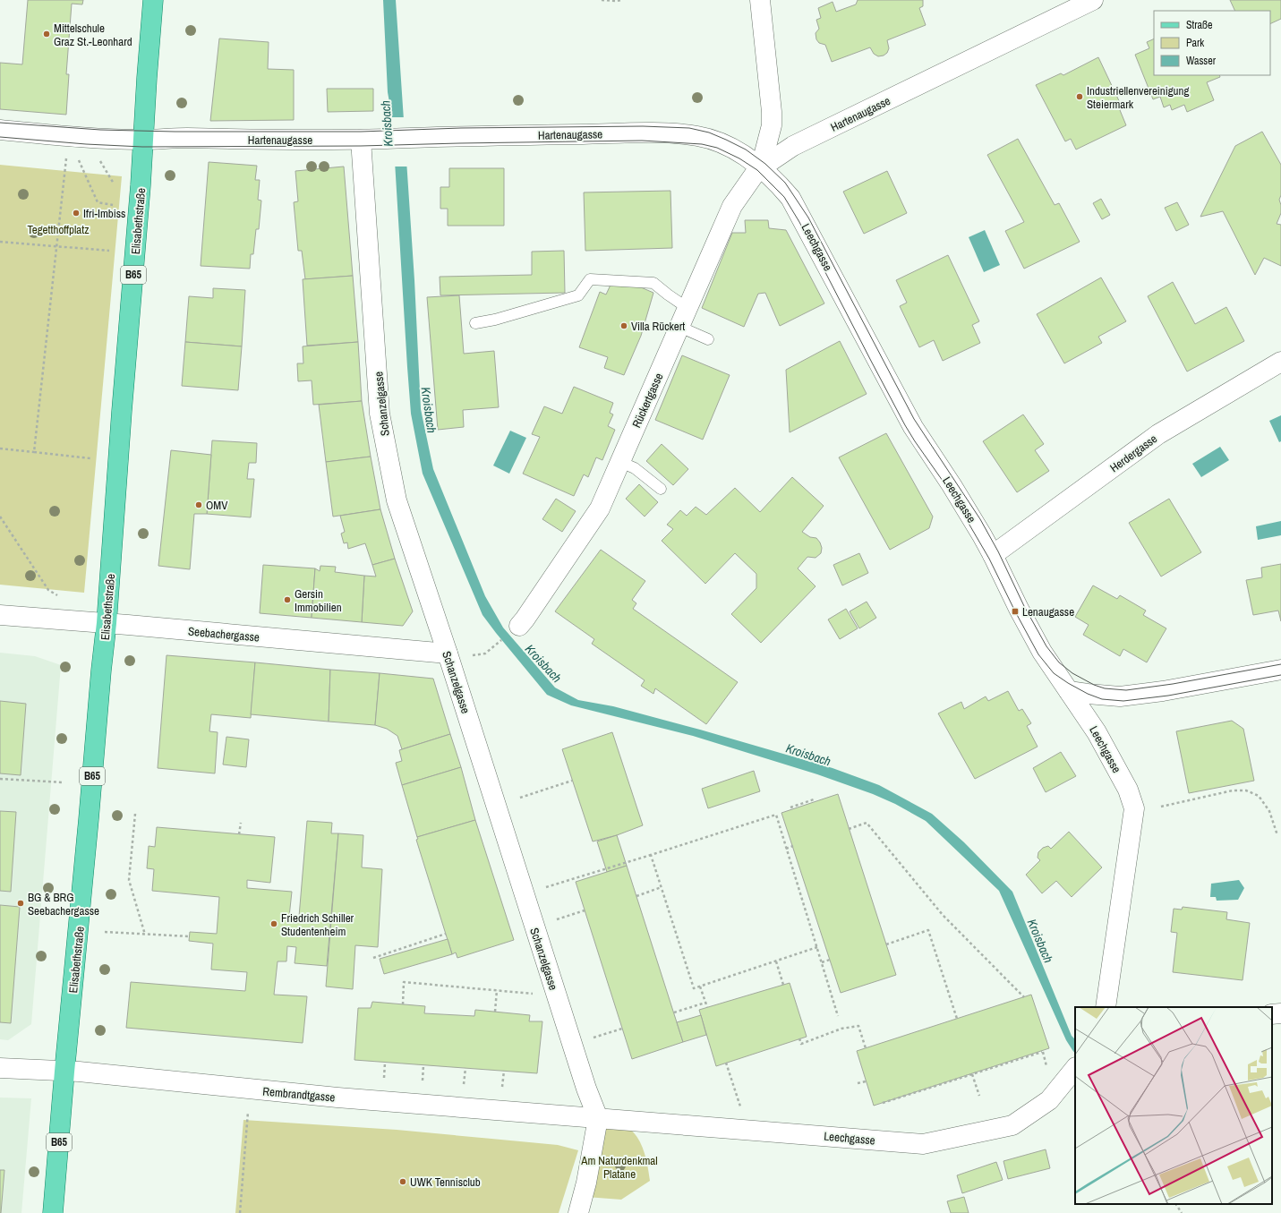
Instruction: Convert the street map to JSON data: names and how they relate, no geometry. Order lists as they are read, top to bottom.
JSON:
{
  "streets": {
    "main road": ["Elisabethstraße", "B65"],
    "street": [
      "Hartenaugasse",
      "Leechgasse",
      "Rückertgasse",
      "Schanzelgasse",
      "Herdergasse",
      "Seebachergasse",
      "Rembrandtgasse"
    ]
  },
  "crossings": [
    ["Hartenaugasse", "Elisabethstraße"],
    ["Hartenaugasse", "Leechgasse"],
    ["Hartenaugasse", "Rückertgasse"],
    ["Hartenaugasse", "Schanzelgasse"],
    ["Elisabethstraße", "Seebachergasse"],
    ["Elisabethstraße", "Rembrandtgasse"],
    ["Leechgasse", "Rückertgasse"],
    ["Leechgasse", "Schanzelgasse"],
    ["Leechgasse", "Herdergasse"],
    ["Leechgasse", "Rembrandtgasse"],
    ["Schanzelgasse", "Seebachergasse"],
    ["Schanzelgasse", "Rembrandtgasse"]
  ],
  "water": ["Kroisbach"],
  "parks": ["Tegetthoffplatz", "Am Naturdenkmal Platane"],
  "places": {
    "other": [
      "Mittelschule Graz St.-Leonhard",
      "Industriellenvereinigung Steiermark",
      "Ifri-Imbiss",
      "Villa Rückert",
      "OMV",
      "Gersin Immobilien",
      "BG & BRG Seebachergasse",
      "Friedrich Schiller Studentenheim",
      "UWK Tennisclub"
    ],
    "transit": ["Lenaugasse"]
  },
  "legend": ["Straße", "Park", "Wasser"]
}
